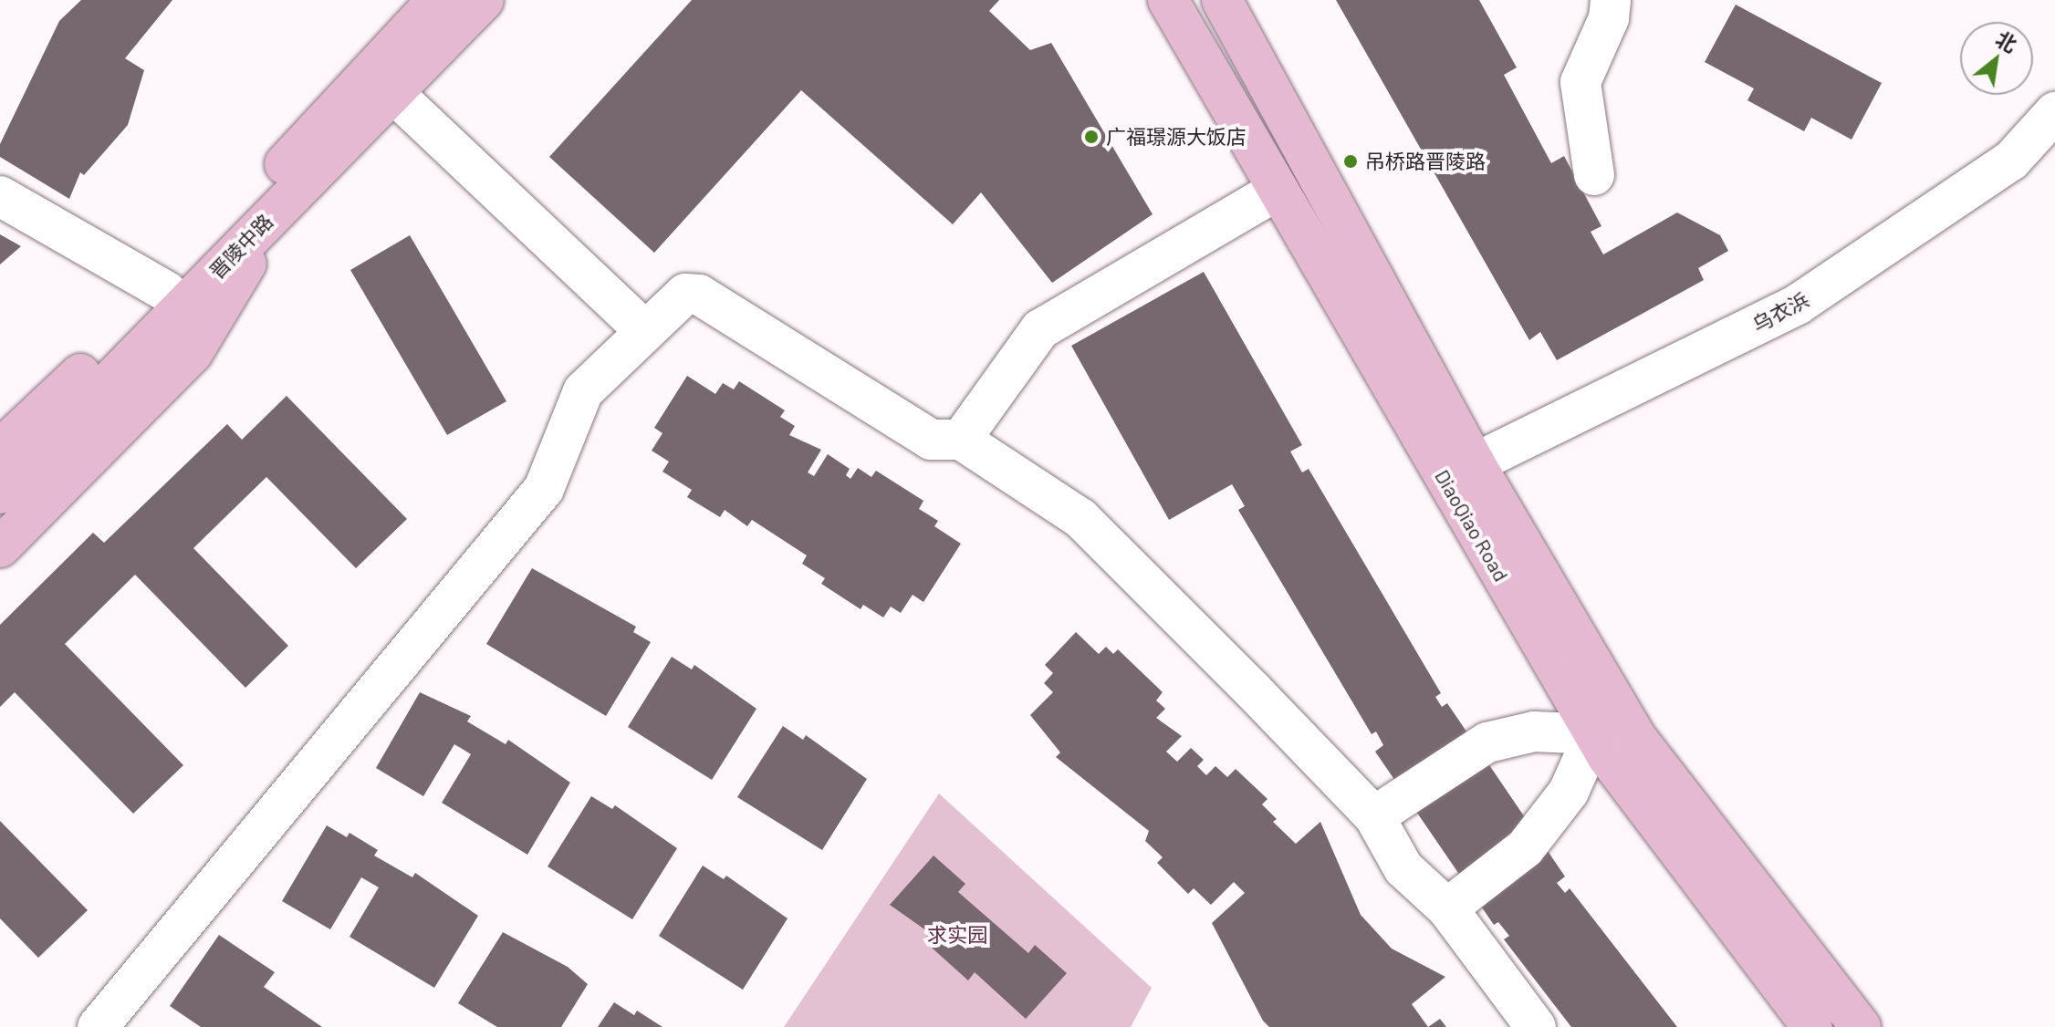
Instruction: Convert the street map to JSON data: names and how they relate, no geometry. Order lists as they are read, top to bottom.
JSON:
{
  "streets": {
    "main road": ["晋陵中路", "DiaoQiao Road"],
    "street": ["乌衣浜"]
  },
  "crossings": [
    ["乌衣浜", "DiaoQiao Road"]
  ],
  "parks": ["求实园"],
  "places": ["广福璟源大饭店", "吊桥路晋陵路"],
  "north": "top right"
}
